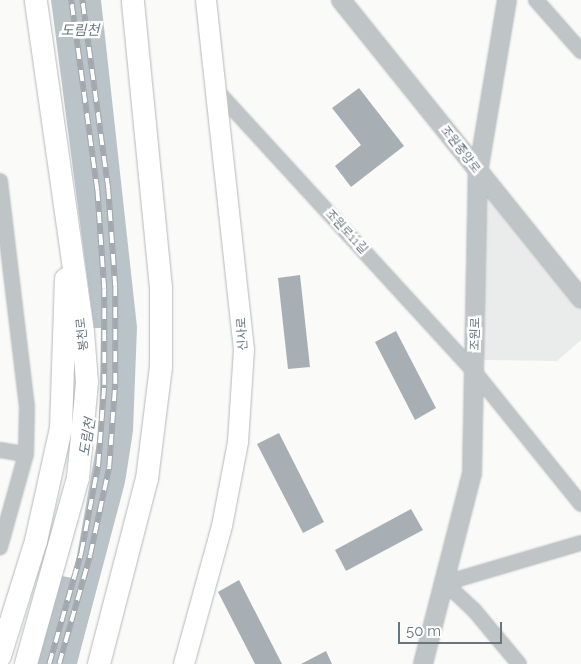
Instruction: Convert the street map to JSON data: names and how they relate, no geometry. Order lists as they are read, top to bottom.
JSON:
{
  "streets": {
    "main road": ["봉천로", "신사로"],
    "street": ["조원중앙로", "조원로11길", "조원로"]
  },
  "crossings": [
    ["조원중앙로", "조원로"],
    ["조원로11길", "신사로"],
    ["조원로11길", "조원로"]
  ],
  "water": ["도림천"],
  "scale_bar": "50 m"
}
